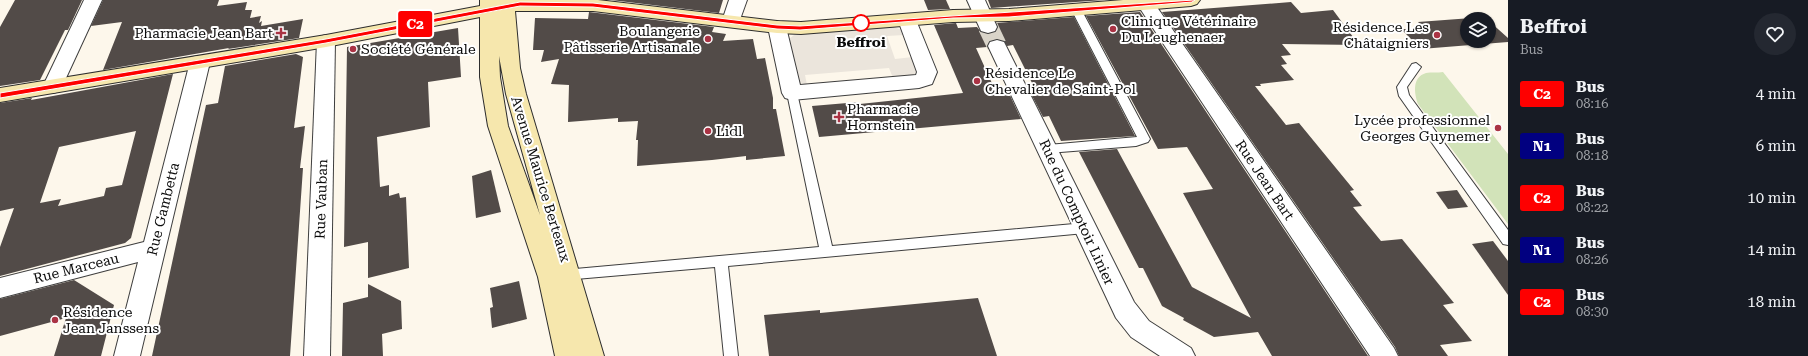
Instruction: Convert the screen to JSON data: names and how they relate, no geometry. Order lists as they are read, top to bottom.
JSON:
{
  "streets": {
    "street": [
      "Avenue Maurice Berteaux",
      "Rue Jean Bart",
      "Rue Vauban",
      "Rue Gambetta",
      "Rue du Comptoir Linier",
      "Rue Marceau"
    ]
  },
  "crossings": [
    ["Rue Gambetta", "Rue Marceau"]
  ],
  "places": {
    "other": [
      "Beffroi",
      "Clinique Vétérinaire Du Leughenaer",
      "Résidence Les Châtaigniers",
      "Boulangerie Pâtisserie Artisanale",
      "Société Générale",
      "Résidence Le Chevalier de Saint-Pol",
      "Lycée professionnel Georges Guynemer",
      "Lidl",
      "Résidence Jean Janssens"
    ],
    "health": ["Pharmacie Jean Bart", "Pharmacie Hornstein"]
  },
  "lines": ["bus line C2"],
  "page": {
    "on_map": "C2",
    "heading": ["Beffroi", "Bus"],
    "list": [
      {
        "mark": "C2",
        "name": "Bus",
        "note": "08:16",
        "value": "4 min"
      },
      {
        "mark": "N1",
        "name": "Bus",
        "note": "08:18",
        "value": "6 min"
      },
      {
        "mark": "C2",
        "name": "Bus",
        "note": "08:22",
        "value": "10 min"
      },
      {
        "mark": "N1",
        "name": "Bus",
        "note": "08:26",
        "value": "14 min"
      },
      {
        "mark": "C2",
        "name": "Bus",
        "note": "08:30",
        "value": "18 min"
      }
    ]
  }
}
